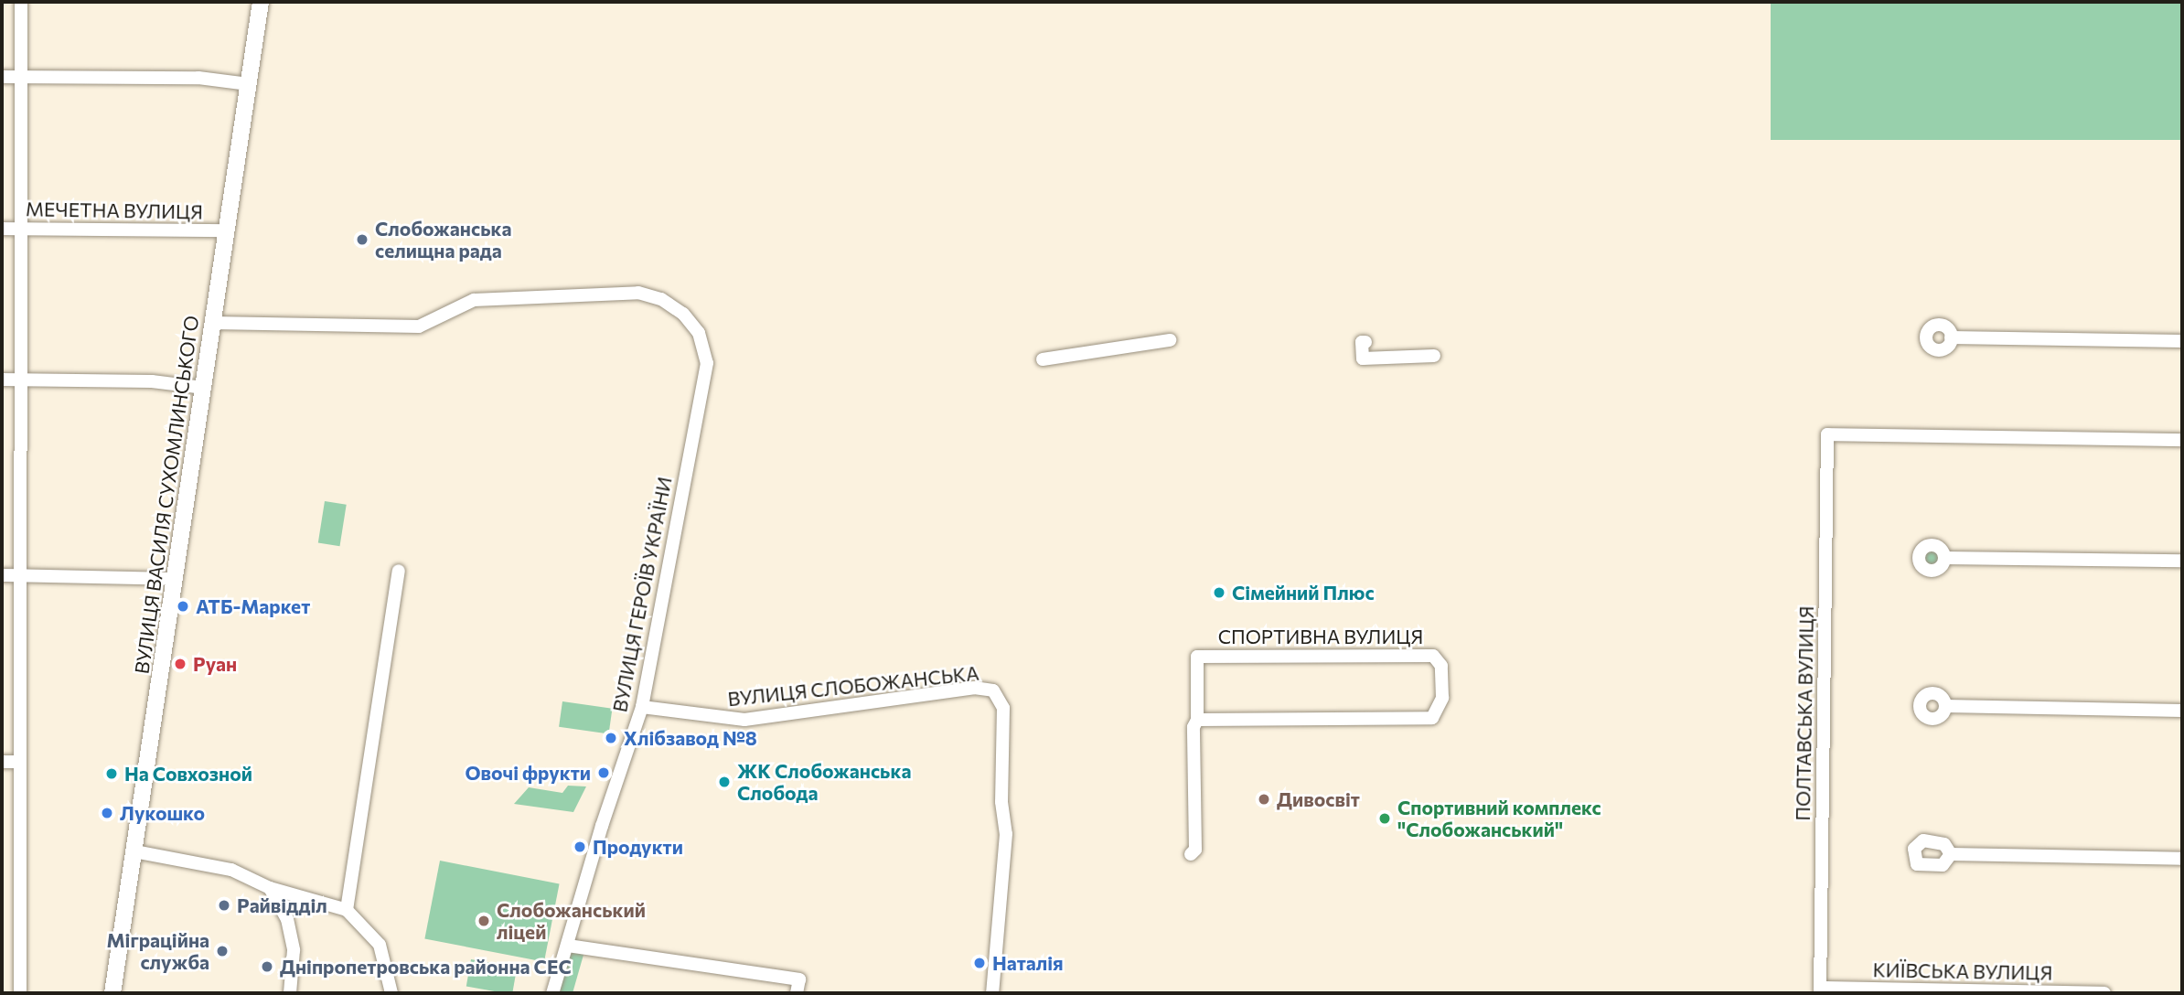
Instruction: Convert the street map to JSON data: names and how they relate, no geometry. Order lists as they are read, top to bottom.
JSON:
{
  "streets": {
    "main road": ["ВУЛИЦЯ ВАСИЛЯ СУХОМЛИНСЬКОГО"],
    "street": [
      "МЕЧЕТНА ВУЛИЦЯ",
      "ВУЛИЦЯ ГЕРОЇВ УКРАЇНИ",
      "СПОРТИВНА ВУЛИЦЯ",
      "ВУЛИЦЯ СЛОБОЖАНСЬКА",
      "ПОЛТАВСЬКА ВУЛИЦЯ",
      "КИЇВСЬКА ВУЛИЦЯ"
    ]
  },
  "crossings": [
    ["МЕЧЕТНА ВУЛИЦЯ", "ВУЛИЦЯ ВАСИЛЯ СУХОМЛИНСЬКОГО"],
    ["ВУЛИЦЯ ВАСИЛЯ СУХОМЛИНСЬКОГО", "ВУЛИЦЯ ГЕРОЇВ УКРАЇНИ"],
    ["ВУЛИЦЯ ГЕРОЇВ УКРАЇНИ", "ВУЛИЦЯ СЛОБОЖАНСЬКА"],
    ["ПОЛТАВСЬКА ВУЛИЦЯ", "КИЇВСЬКА ВУЛИЦЯ"]
  ],
  "places": [
    "Слобожанська селищна рада",
    "Сімейний Плюс",
    "АТБ-Маркет",
    "Руан",
    "Хлібзавод №8",
    "Овочі фрукти",
    "На Совхозной",
    "ЖК Слобожанська Слобода",
    "Дивосвіт",
    "Лукошко",
    "Спортивний комплекс \"Слобожанський\"",
    "Продукти",
    "Райвідділ",
    "Слобожанський ліцей",
    "Міграційна служба",
    "Наталія",
    "Дніпропетровська районна СЕС"
  ]
}
